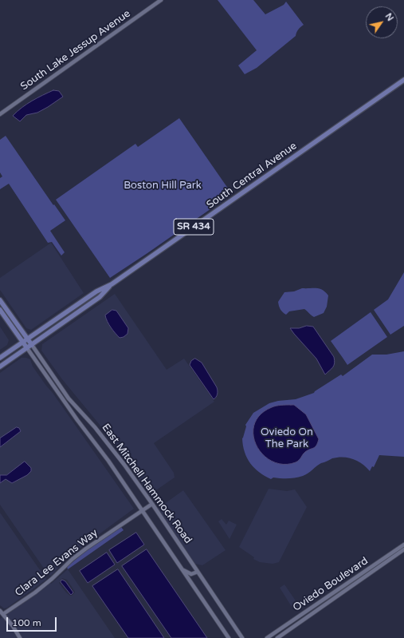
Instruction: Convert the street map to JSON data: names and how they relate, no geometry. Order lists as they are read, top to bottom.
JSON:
{
  "streets": {
    "main road": ["South Central Avenue", "SR 434"],
    "street": [
      "South Lake Jessup Avenue",
      "East Mitchell Hammock Road",
      "Clara Lee Evans Way",
      "Oviedo Boulevard"
    ]
  },
  "crossings": [
    ["South Central Avenue", "SR 434"],
    ["South Central Avenue", "East Mitchell Hammock Road"],
    ["SR 434", "East Mitchell Hammock Road"],
    ["East Mitchell Hammock Road", "Clara Lee Evans Way"]
  ],
  "parks": ["Boston Hill Park", "Oviedo On The Park"],
  "scale_bar": "100 m",
  "north": "top right"
}
